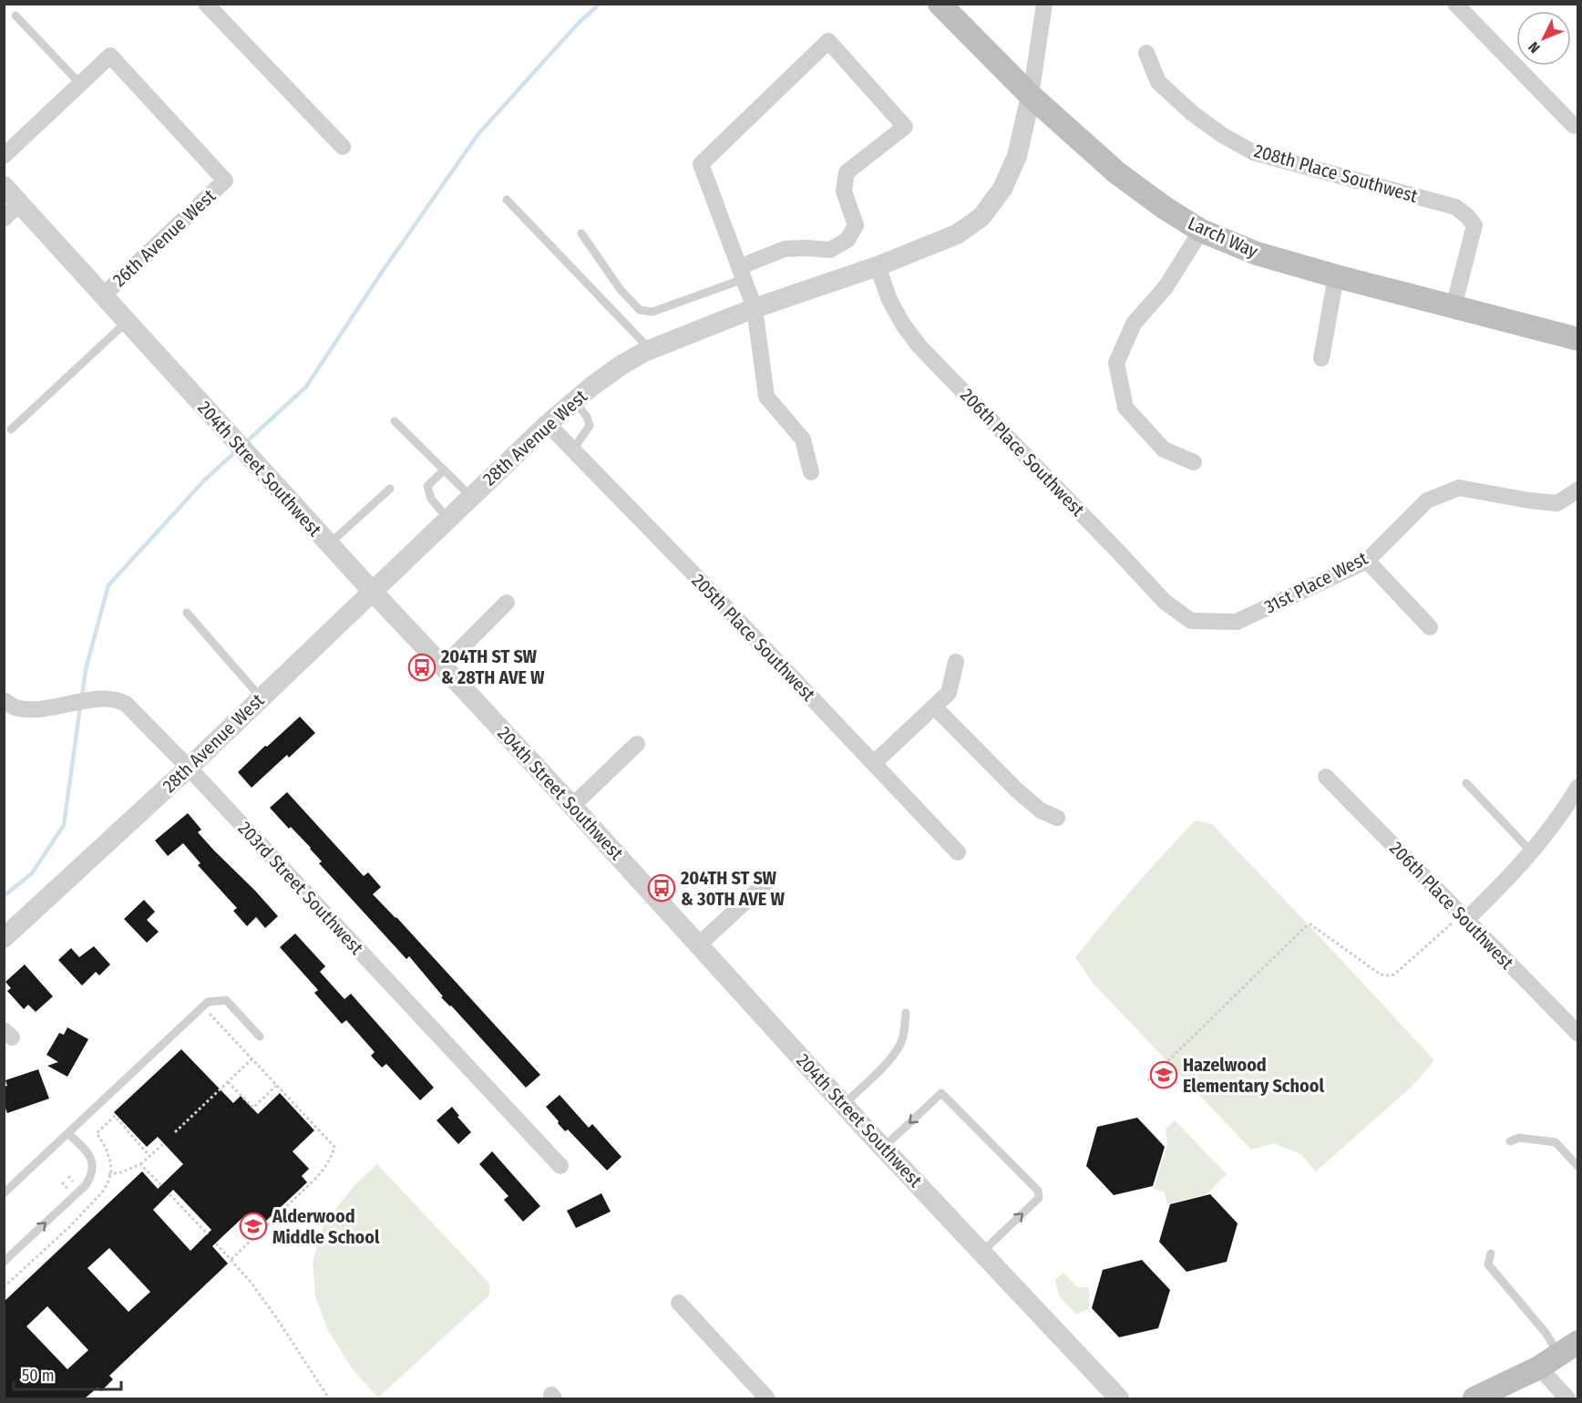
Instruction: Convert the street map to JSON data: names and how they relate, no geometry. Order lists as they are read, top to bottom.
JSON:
{
  "streets": {
    "main road": ["Larch Way"],
    "street": [
      "208th Place Southwest",
      "26th Avenue West",
      "28th Avenue West",
      "206th Place Southwest",
      "204th Street Southwest",
      "31st Place West",
      "205th Place Southwest",
      "203rd Street Southwest"
    ]
  },
  "crossings": [
    ["208th Place Southwest", "Larch Way"],
    ["Larch Way", "28th Avenue West"],
    ["26th Avenue West", "204th Street Southwest"],
    ["28th Avenue West", "206th Place Southwest"],
    ["28th Avenue West", "204th Street Southwest"],
    ["28th Avenue West", "205th Place Southwest"],
    ["28th Avenue West", "203rd Street Southwest"],
    ["206th Place Southwest", "31st Place West"]
  ],
  "places": {
    "bus stop": ["204TH ST SW & 28TH AVE W", "204TH ST SW & 30TH AVE W"],
    "school or university": ["Hazelwood Elementary School", "Alderwood Middle School"]
  },
  "scale_bar": "50 m",
  "north": "bottom left"
}
